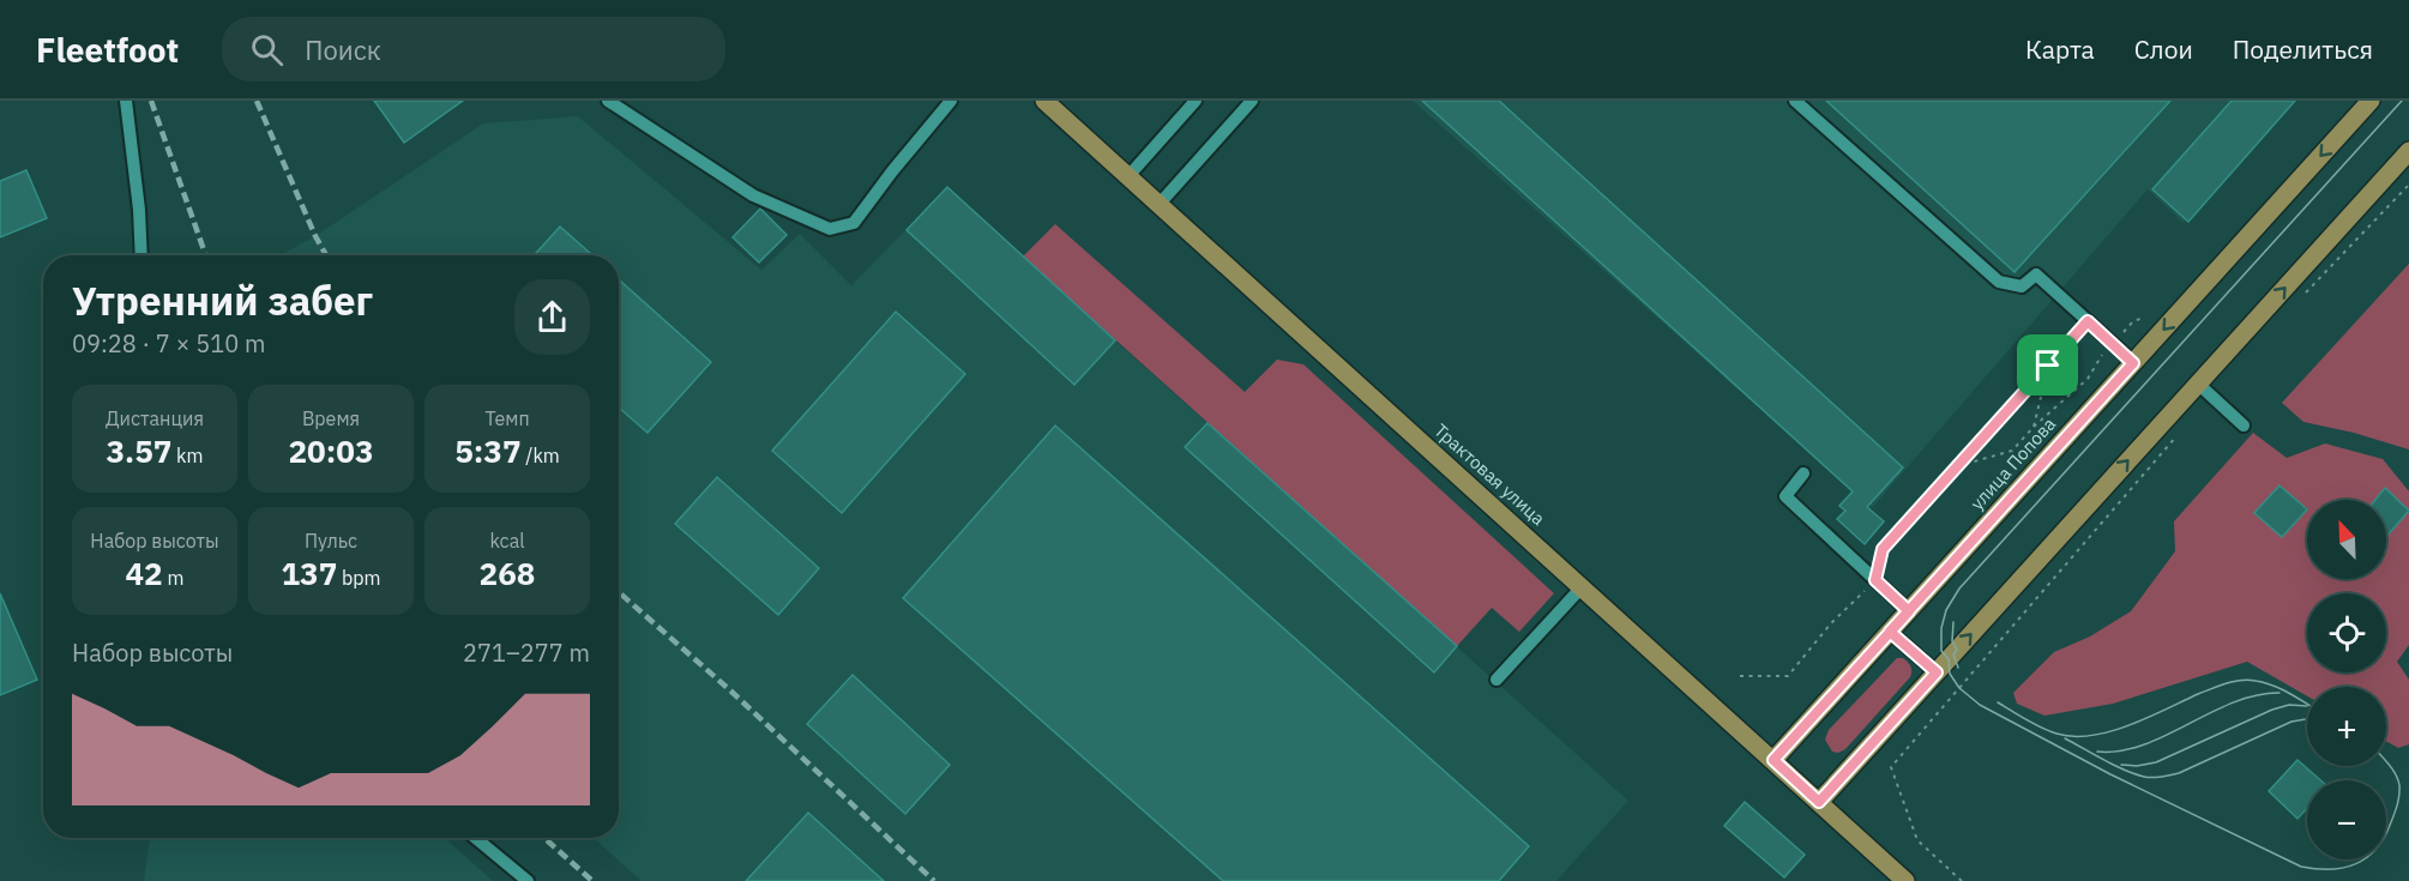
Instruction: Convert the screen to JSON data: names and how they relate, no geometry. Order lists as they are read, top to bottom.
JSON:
{
  "streets": {
    "main road": ["улица Попова", "Трактовая улица"]
  },
  "crossings": [
    ["улица Попова", "Трактовая улица"]
  ],
  "north": "top left",
  "page": {
    "header": "Fleetfoot",
    "search": "Поиск",
    "nav": ["Карта", "Слои", "Поделиться"],
    "heading": ["Утренний забег", "09:28 · 7 × 510 m"],
    "stats": [
      ["Дистанция", "3.57 km"],
      ["Время", "20:03"],
      ["Темп", "5:37 /km"],
      ["Набор высоты", "42 m"],
      ["Пульс", "137 bpm"],
      ["kcal", "268"]
    ],
    "map_buttons": ["+", "−"],
    "chart": ["Набор высоты", "271–277 m"]
  }
}
